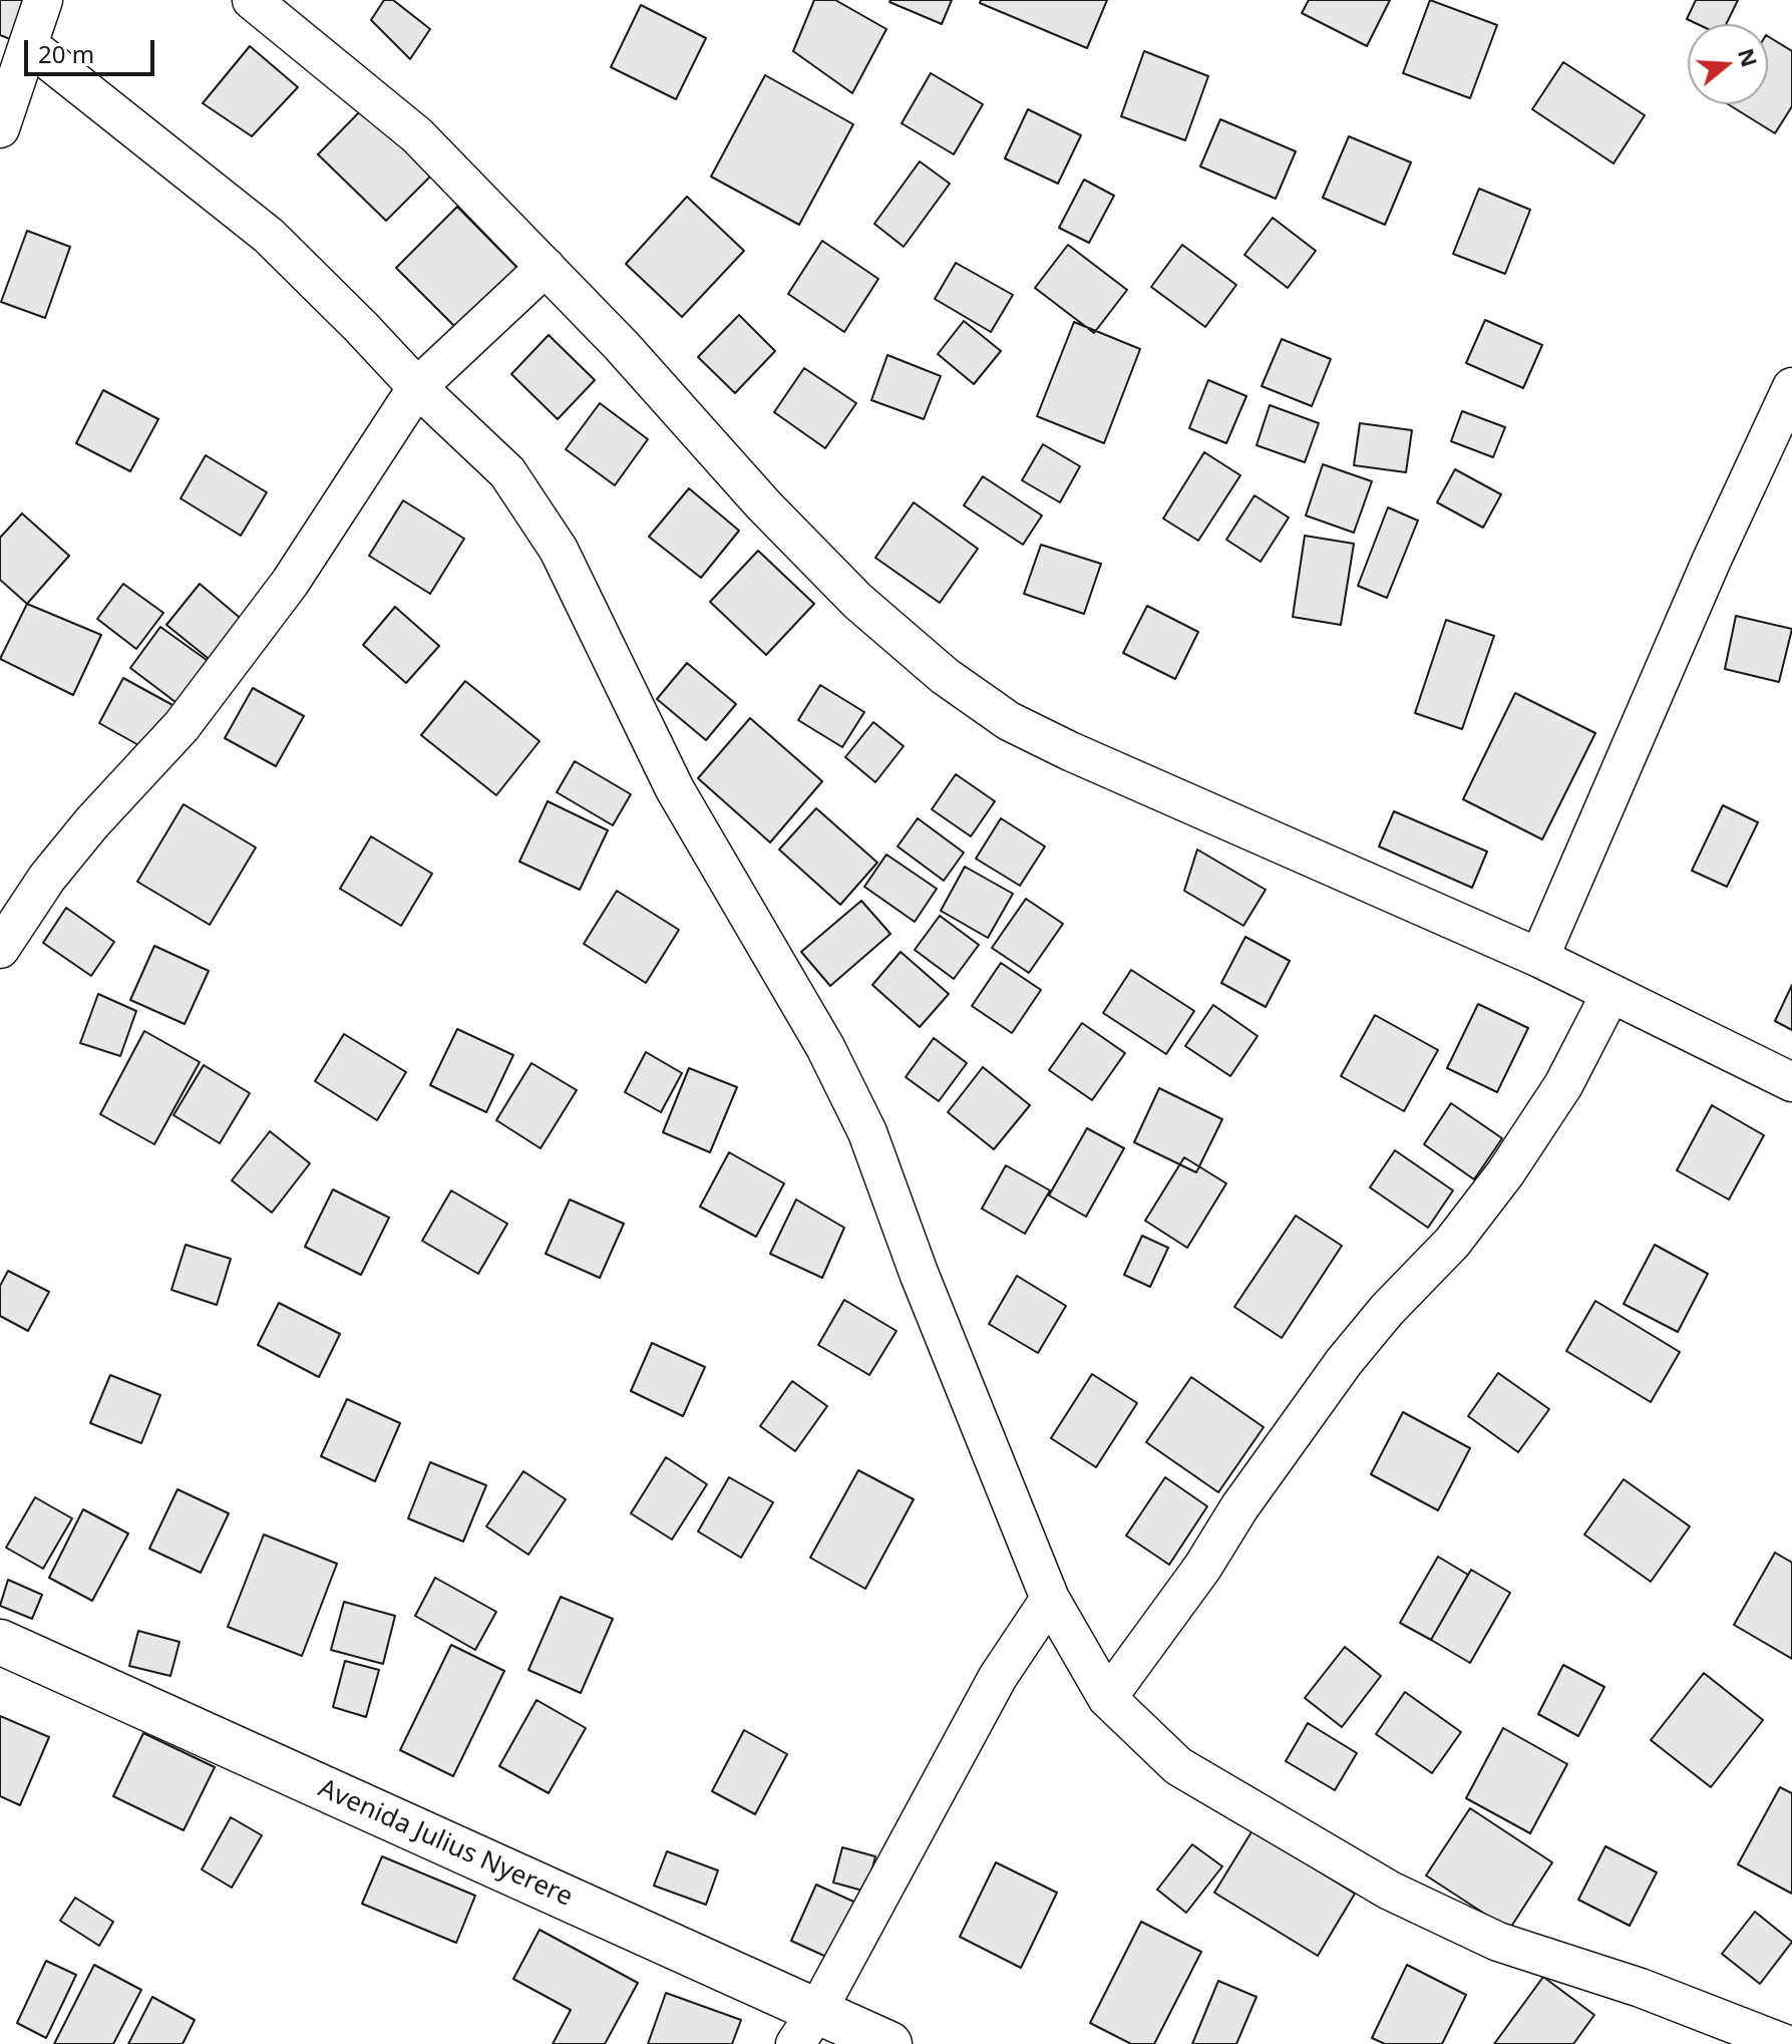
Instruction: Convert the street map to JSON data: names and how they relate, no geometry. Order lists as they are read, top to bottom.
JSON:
{
  "streets": {
    "street": ["Avenida Julius Nyerere"]
  },
  "scale_bar": "20 m",
  "north": "right"
}
